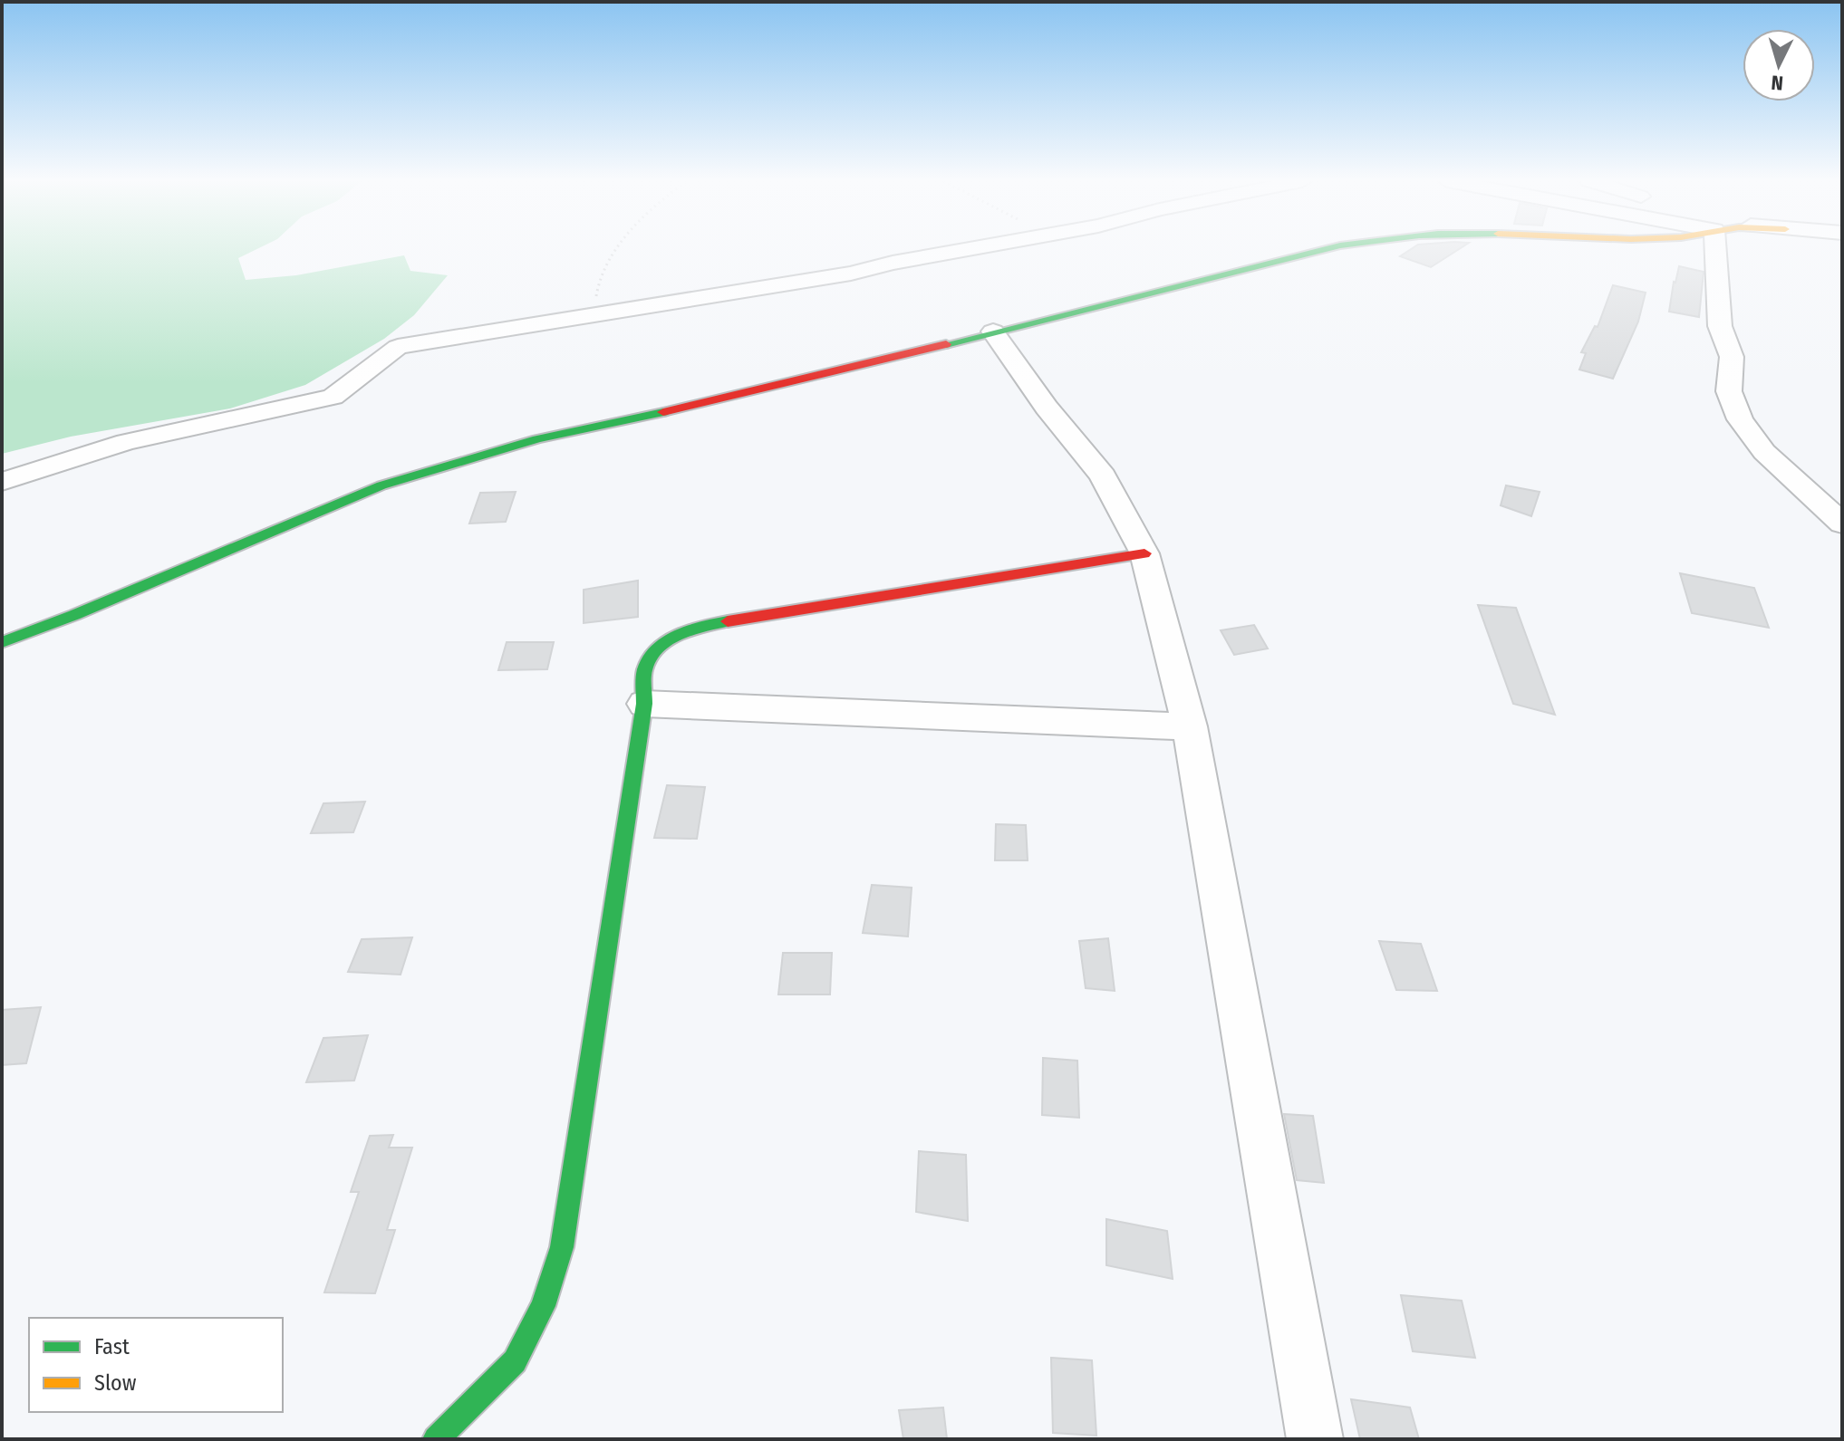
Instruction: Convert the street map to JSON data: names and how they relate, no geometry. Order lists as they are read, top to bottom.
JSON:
{
  "legend": ["Fast", "Slow"],
  "north": "bottom"
}
